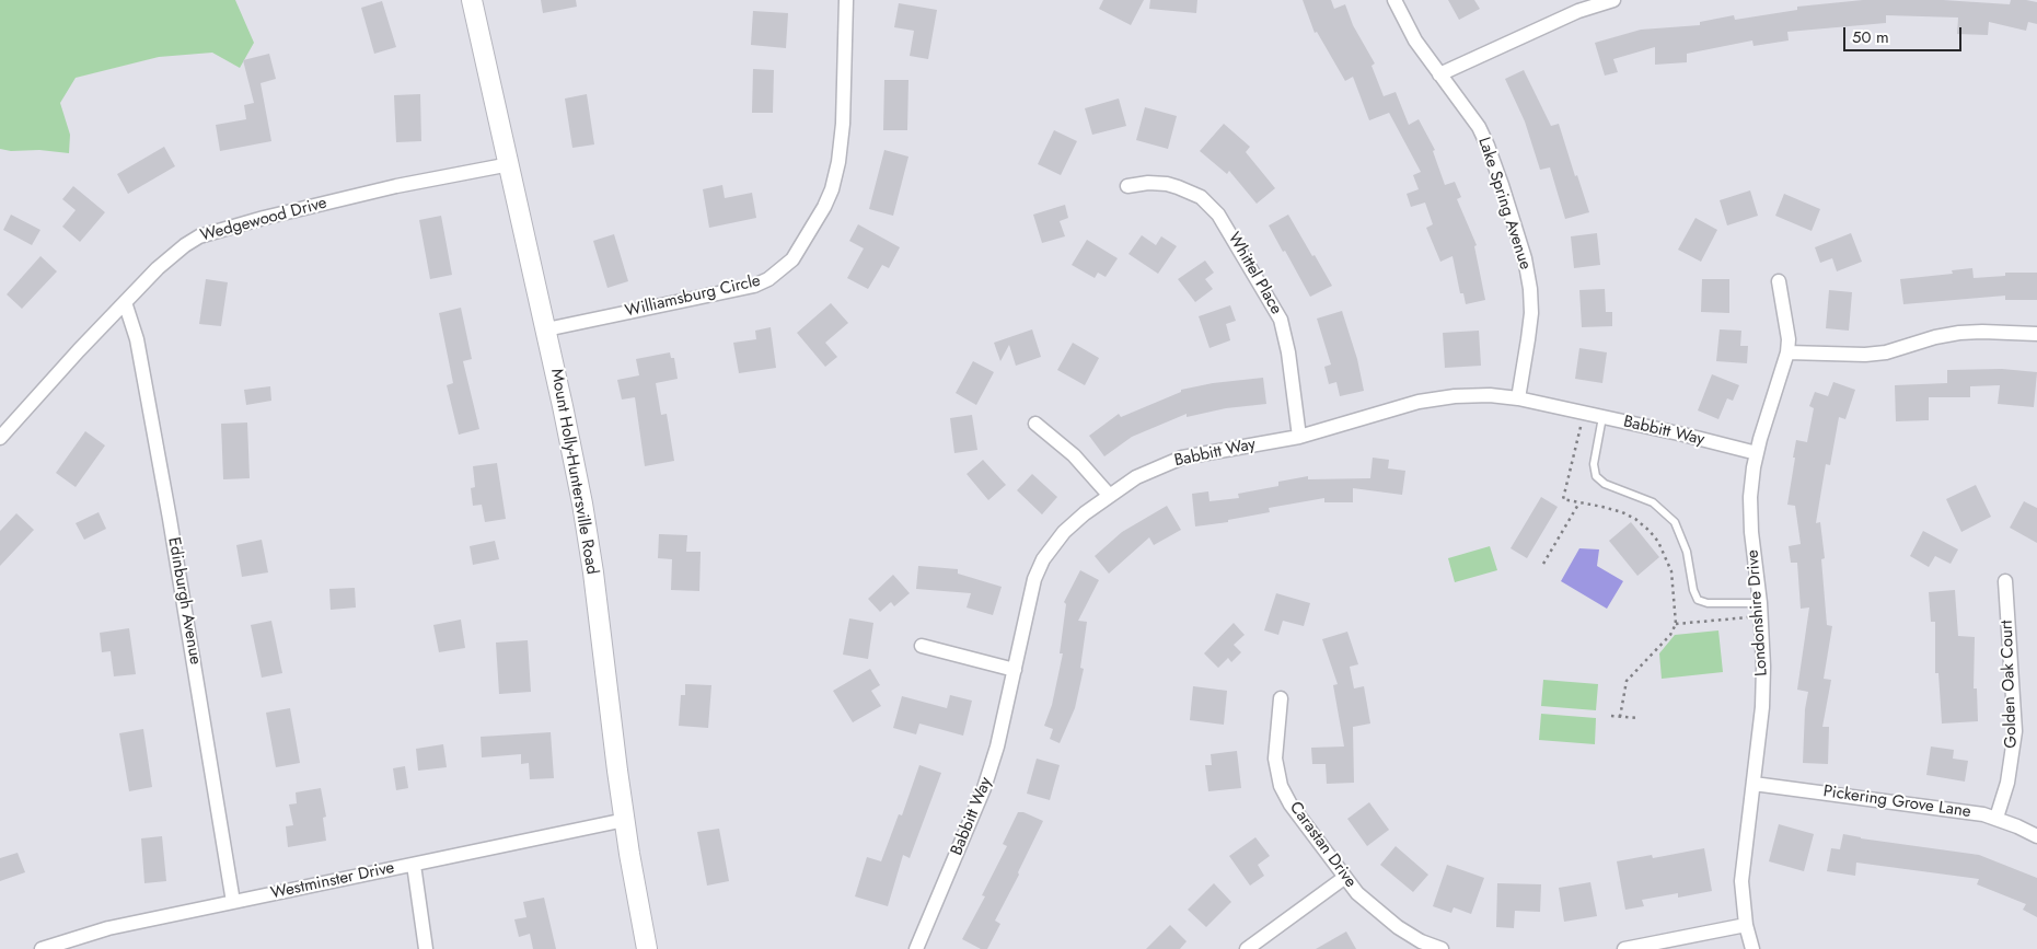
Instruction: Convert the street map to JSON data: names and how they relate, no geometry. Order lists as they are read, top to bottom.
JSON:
{
  "streets": {
    "main road": ["Mount Holly-Huntersville Road"],
    "street": [
      "Lake Spring Avenue",
      "Wedgewood Drive",
      "Whittel Place",
      "Williamsburg Circle",
      "Babbitt Way",
      "Edinburgh Avenue",
      "Londonshire Drive",
      "Golden Oak Court",
      "Pickering Grove Lane",
      "Carastan Drive",
      "Westminster Drive"
    ]
  },
  "crossings": [
    ["Lake Spring Avenue", "Babbitt Way"],
    ["Wedgewood Drive", "Mount Holly-Huntersville Road"],
    ["Wedgewood Drive", "Edinburgh Avenue"],
    ["Whittel Place", "Babbitt Way"],
    ["Williamsburg Circle", "Mount Holly-Huntersville Road"],
    ["Babbitt Way", "Londonshire Drive"],
    ["Mount Holly-Huntersville Road", "Westminster Drive"],
    ["Edinburgh Avenue", "Westminster Drive"],
    ["Londonshire Drive", "Pickering Grove Lane"],
    ["Golden Oak Court", "Pickering Grove Lane"]
  ],
  "scale_bar": "50 m"
}
